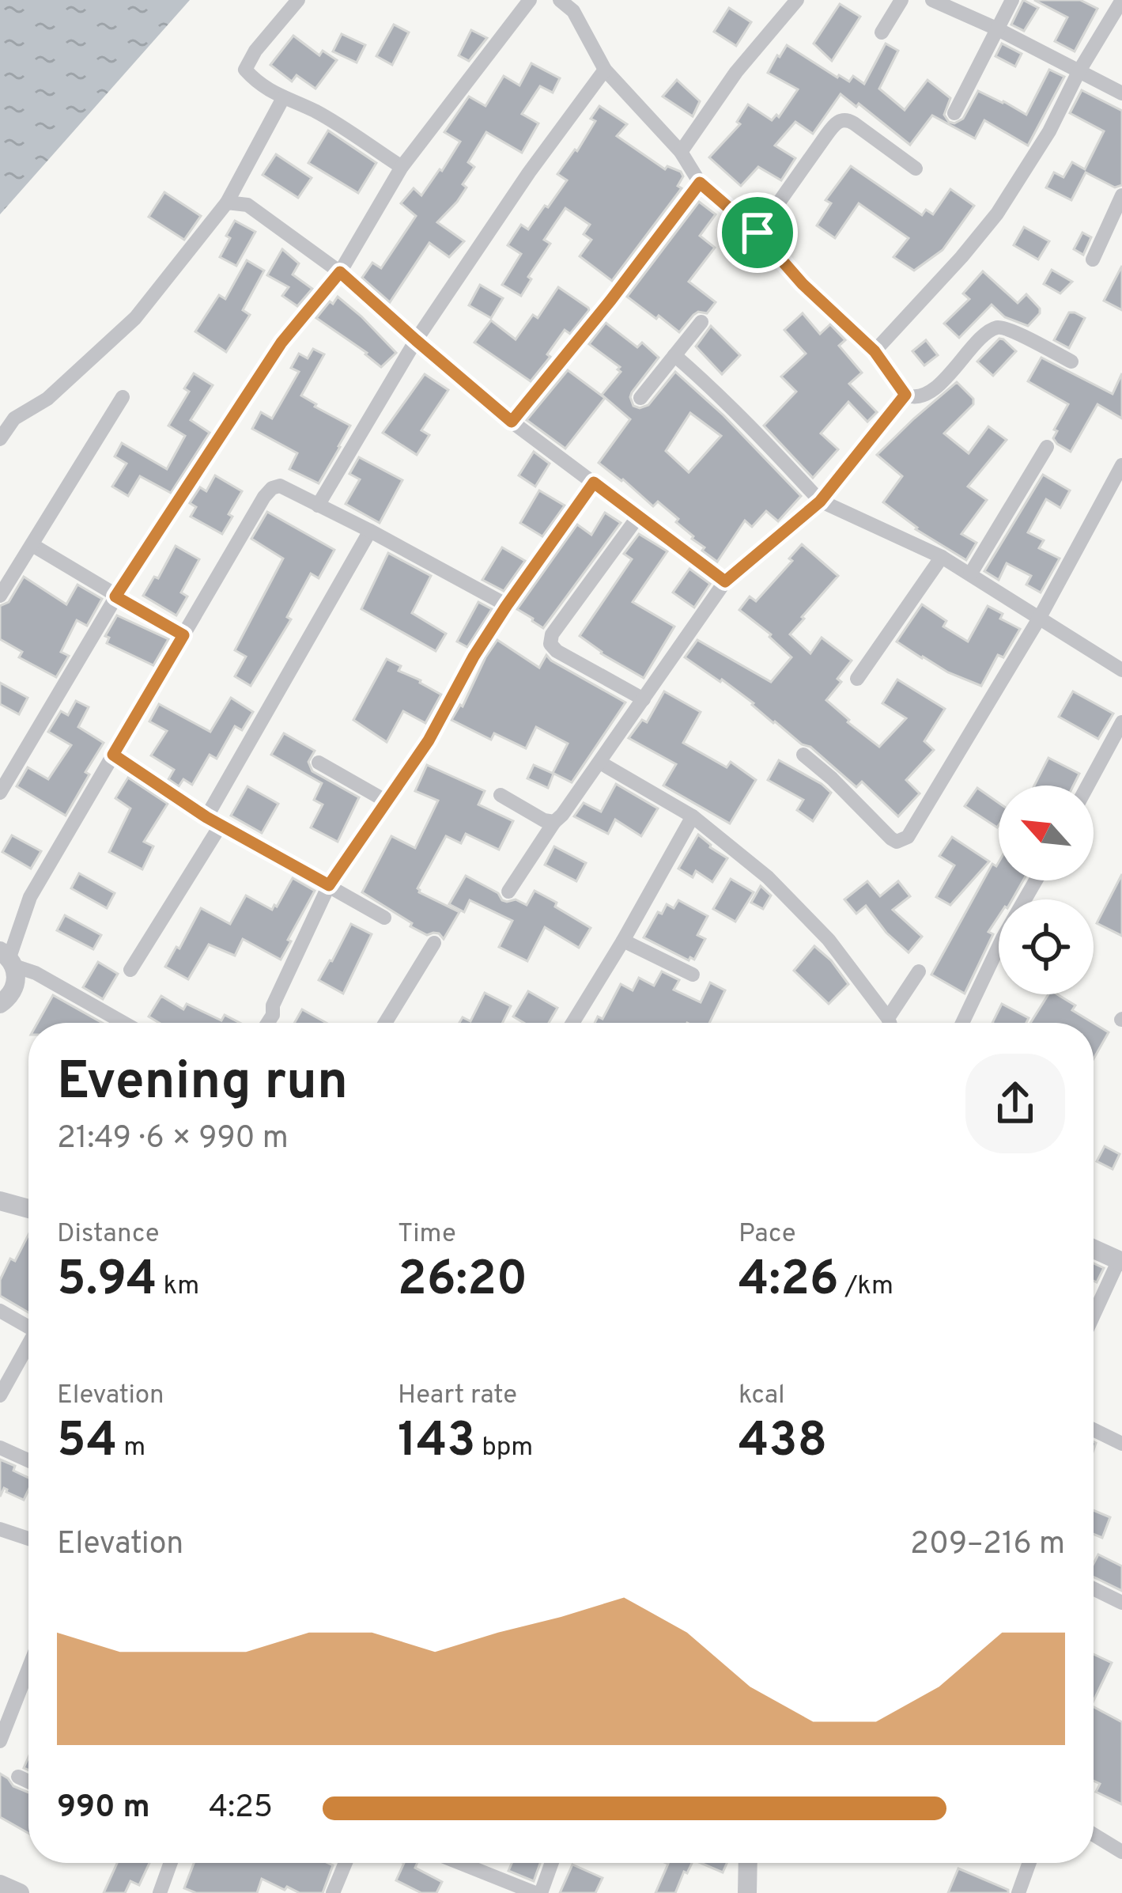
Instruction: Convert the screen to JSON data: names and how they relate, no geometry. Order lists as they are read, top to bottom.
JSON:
{
  "north": "top left",
  "page": {
    "heading": ["Evening run", "21:49 · 6 × 990 m"],
    "stats": [
      ["Distance", "5.94 km"],
      ["Time", "26:20"],
      ["Pace", "4:26 /km"],
      ["Elevation", "54 m"],
      ["Heart rate", "143 bpm"],
      ["kcal", "438"]
    ],
    "chart": ["Elevation", "209–216 m"],
    "list": [
      {
        "name": "990 m",
        "note": "4:25"
      }
    ]
  }
}
